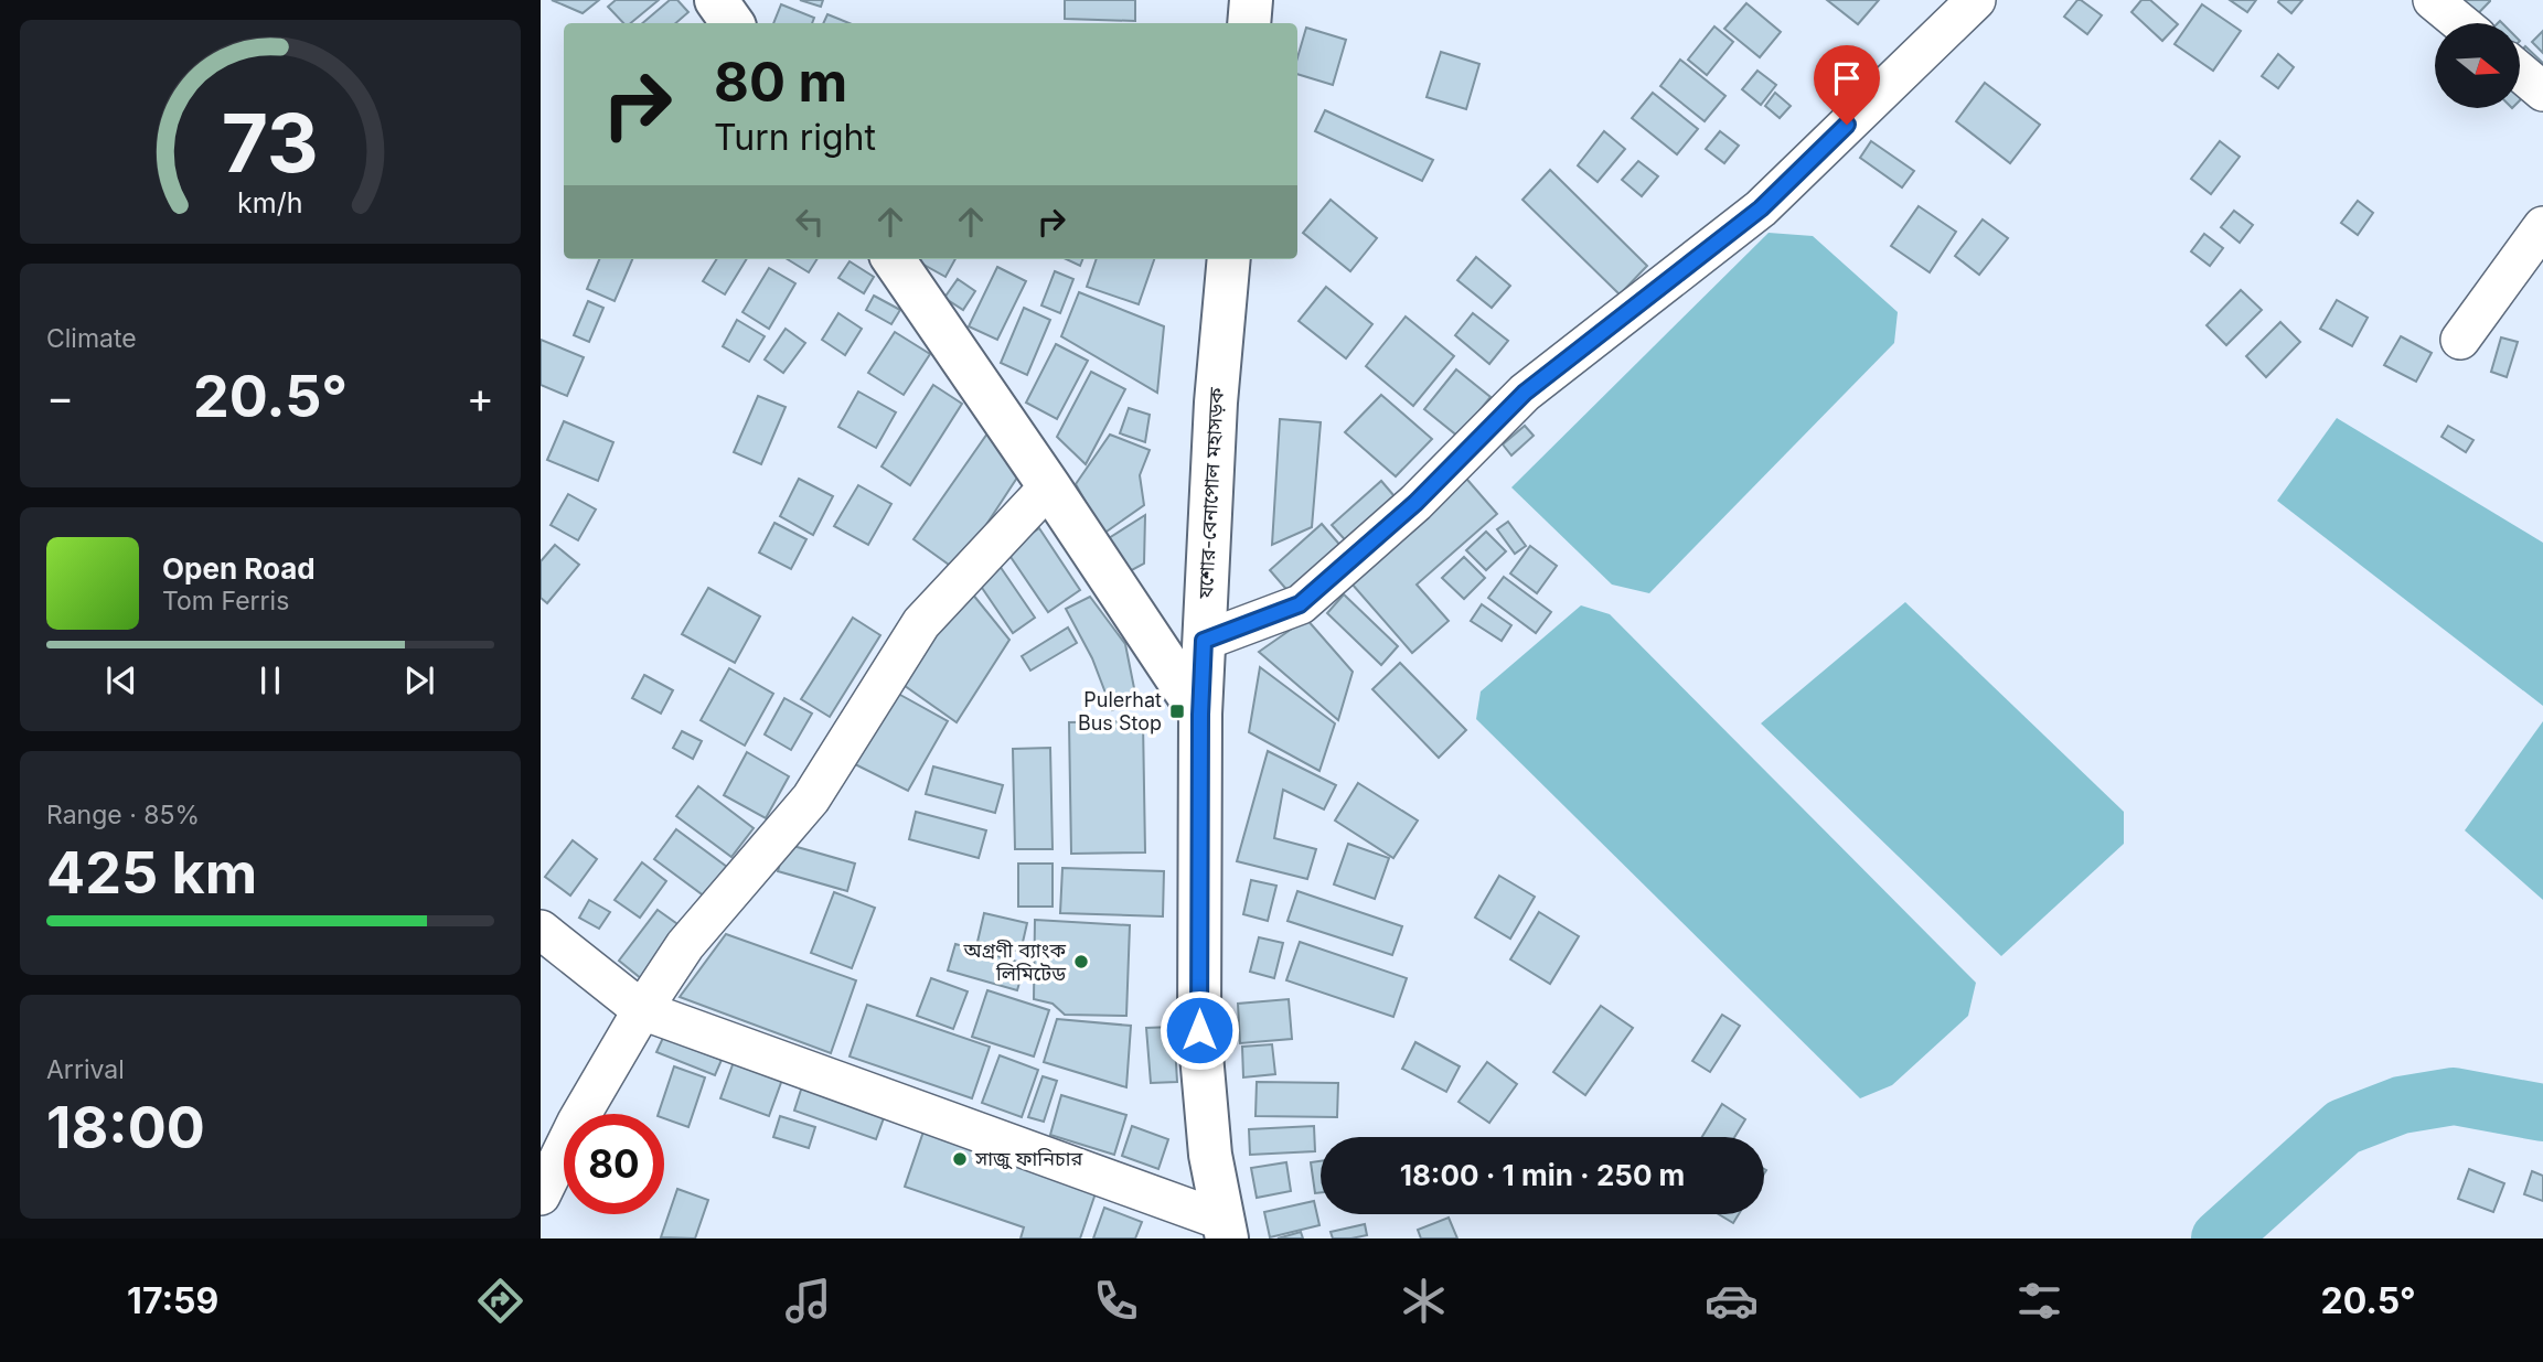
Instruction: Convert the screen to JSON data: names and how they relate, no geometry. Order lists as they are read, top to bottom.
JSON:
{
  "streets": {
    "main road": ["যশোর-বেনাপোল মহাসড়ক"]
  },
  "places": {
    "transit": ["Pulerhat Bus Stop"],
    "other": ["অগ্রণী ব্যাংক লিমিটেড", "সাজু ফানিচার"]
  },
  "north": "right",
  "page": {
    "turn": ["80 m", "Turn right"],
    "tile": [
      "Climate",
      ["Range · 85%", "425 km"],
      ["Arrival", "18:00"]
    ],
    "heat": ["−", "20.5°", "+"],
    "song": ["Open Road", "Tom Ferris"],
    "limit": "80",
    "trip": "18:00 · 1 min · 250 m",
    "tabs": ["17:59", "20.5°"],
    "gauge": ["73", "km/h"]
  }
}
